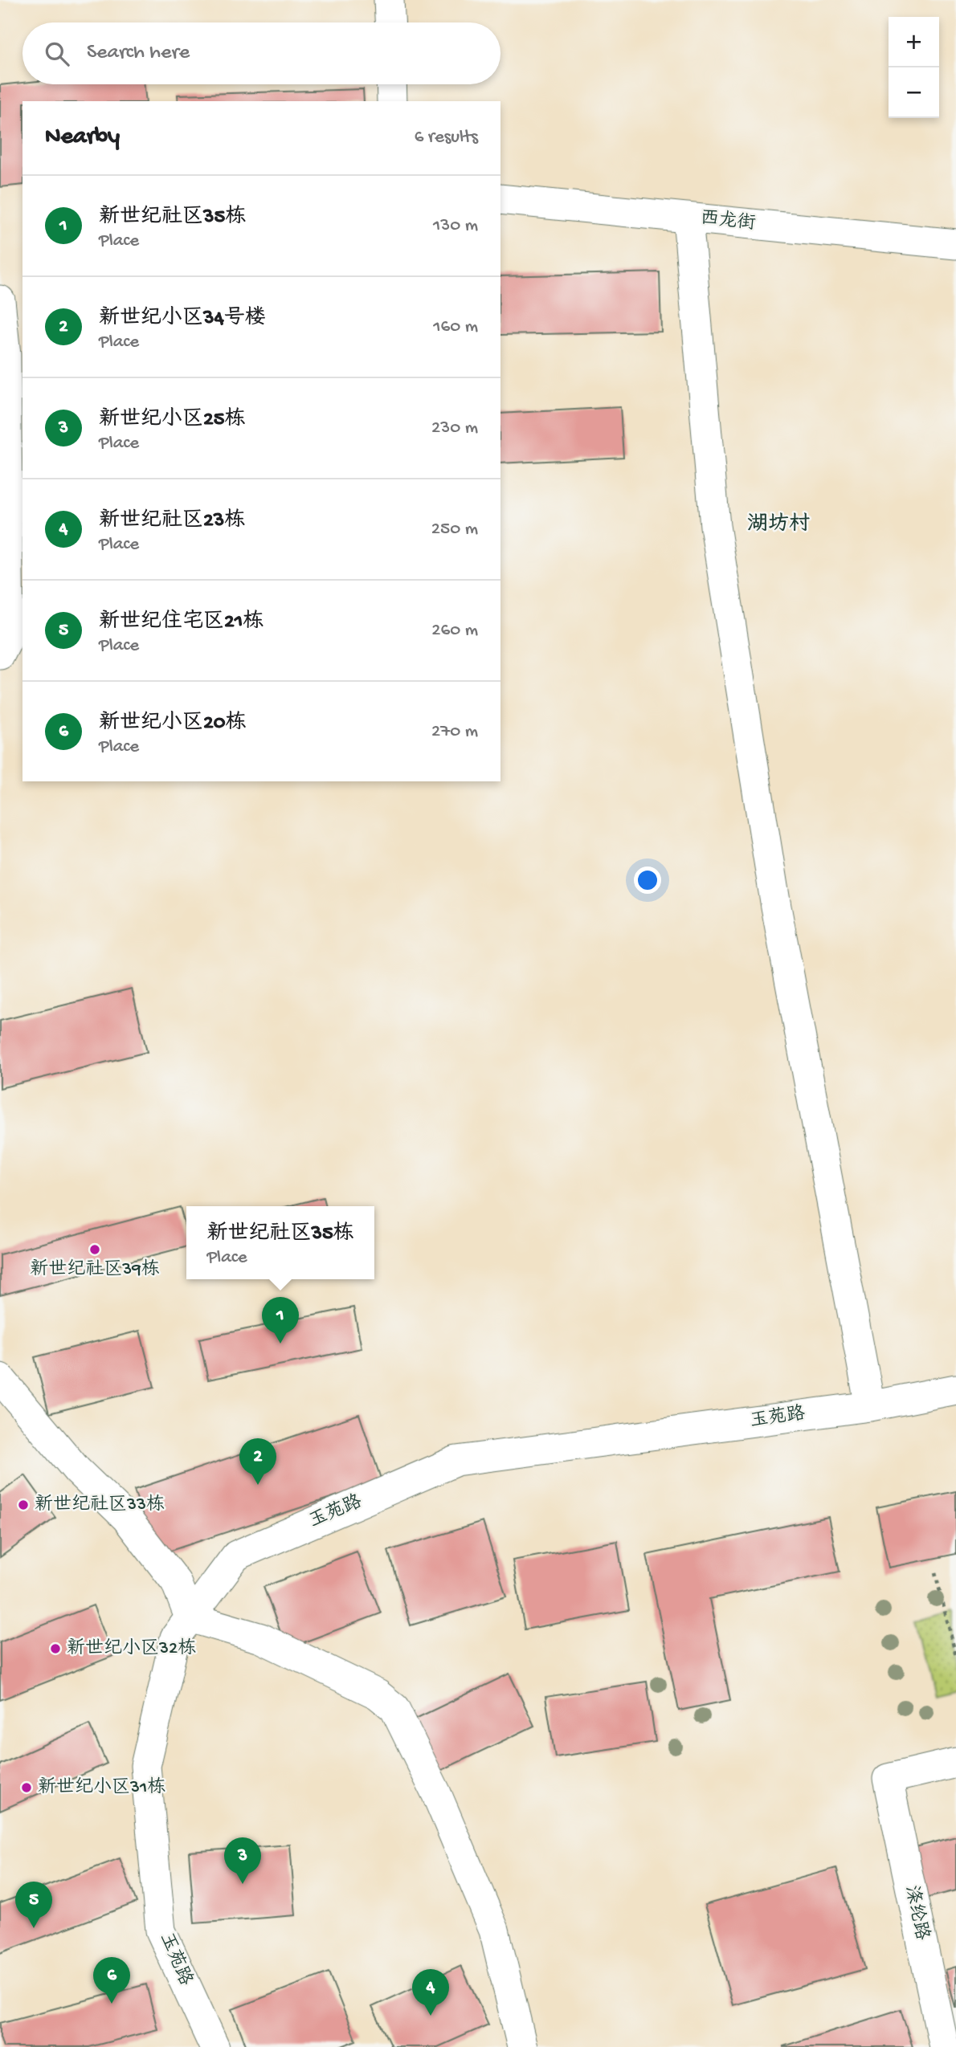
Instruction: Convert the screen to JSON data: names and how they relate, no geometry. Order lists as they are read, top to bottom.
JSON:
{
  "streets": {
    "street": ["西龙街", "玉苑路", "涤纶路"]
  },
  "districts": ["湖坊村"],
  "places": [
    "新世纪社区39栋",
    "新世纪社区33栋",
    "新世纪小区32栋",
    "新世纪小区31栋"
  ],
  "page": {
    "map_buttons": ["+", "−"],
    "search": "Search here",
    "heading": ["Nearby", "6 results"],
    "list": [
      {
        "mark": "1",
        "name": "新世纪社区35栋",
        "note": "Place",
        "value": "130 m"
      },
      {
        "mark": "2",
        "name": "新世纪小区34号楼",
        "note": "Place",
        "value": "160 m"
      },
      {
        "mark": "3",
        "name": "新世纪小区25栋",
        "note": "Place",
        "value": "230 m"
      },
      {
        "mark": "4",
        "name": "新世纪社区23栋",
        "note": "Place",
        "value": "250 m"
      },
      {
        "mark": "5",
        "name": "新世纪住宅区21栋",
        "note": "Place",
        "value": "260 m"
      },
      {
        "mark": "6",
        "name": "新世纪小区20栋",
        "note": "Place",
        "value": "270 m"
      }
    ],
    "popup": ["新世纪社区35栋", "Place"],
    "pins": [
      "1",
      "2",
      "3",
      "5",
      "6",
      "4"
    ]
  }
}
